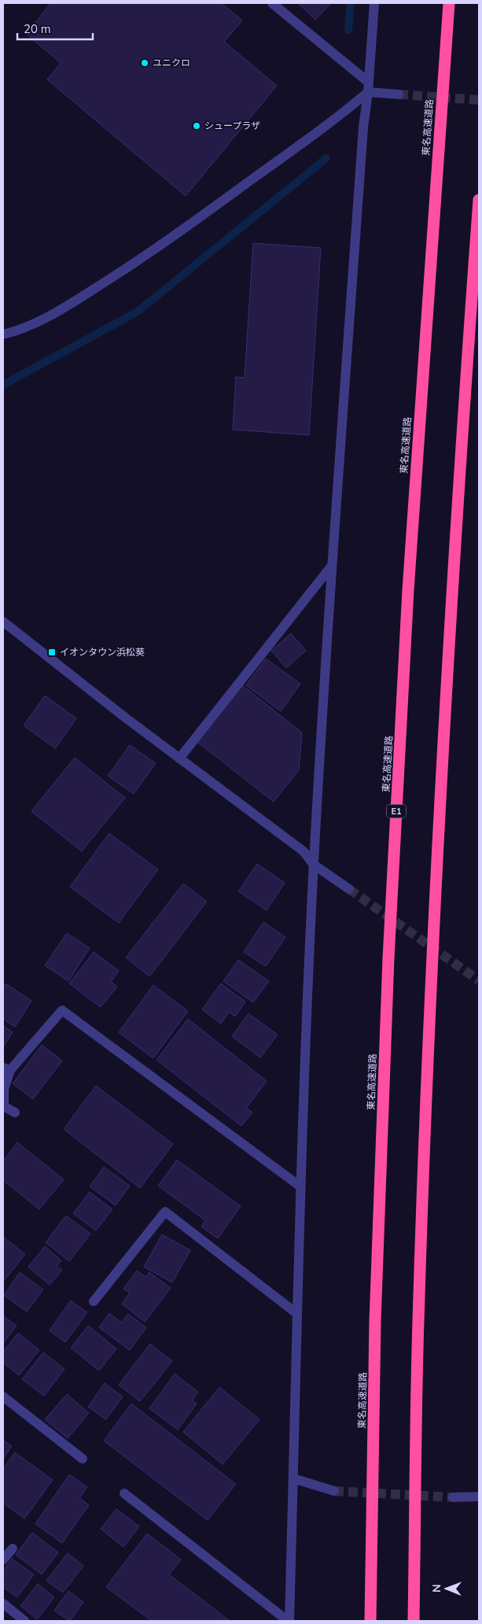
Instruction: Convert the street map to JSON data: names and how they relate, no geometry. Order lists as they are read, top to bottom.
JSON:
{
  "streets": {
    "highway": ["東名高速道路", "E1"]
  },
  "places": {
    "other": ["ユニクロ", "シュープラザ"],
    "transit": ["イオンタウン浜松葵"]
  },
  "scale_bar": "20 m",
  "north": "left"
}
